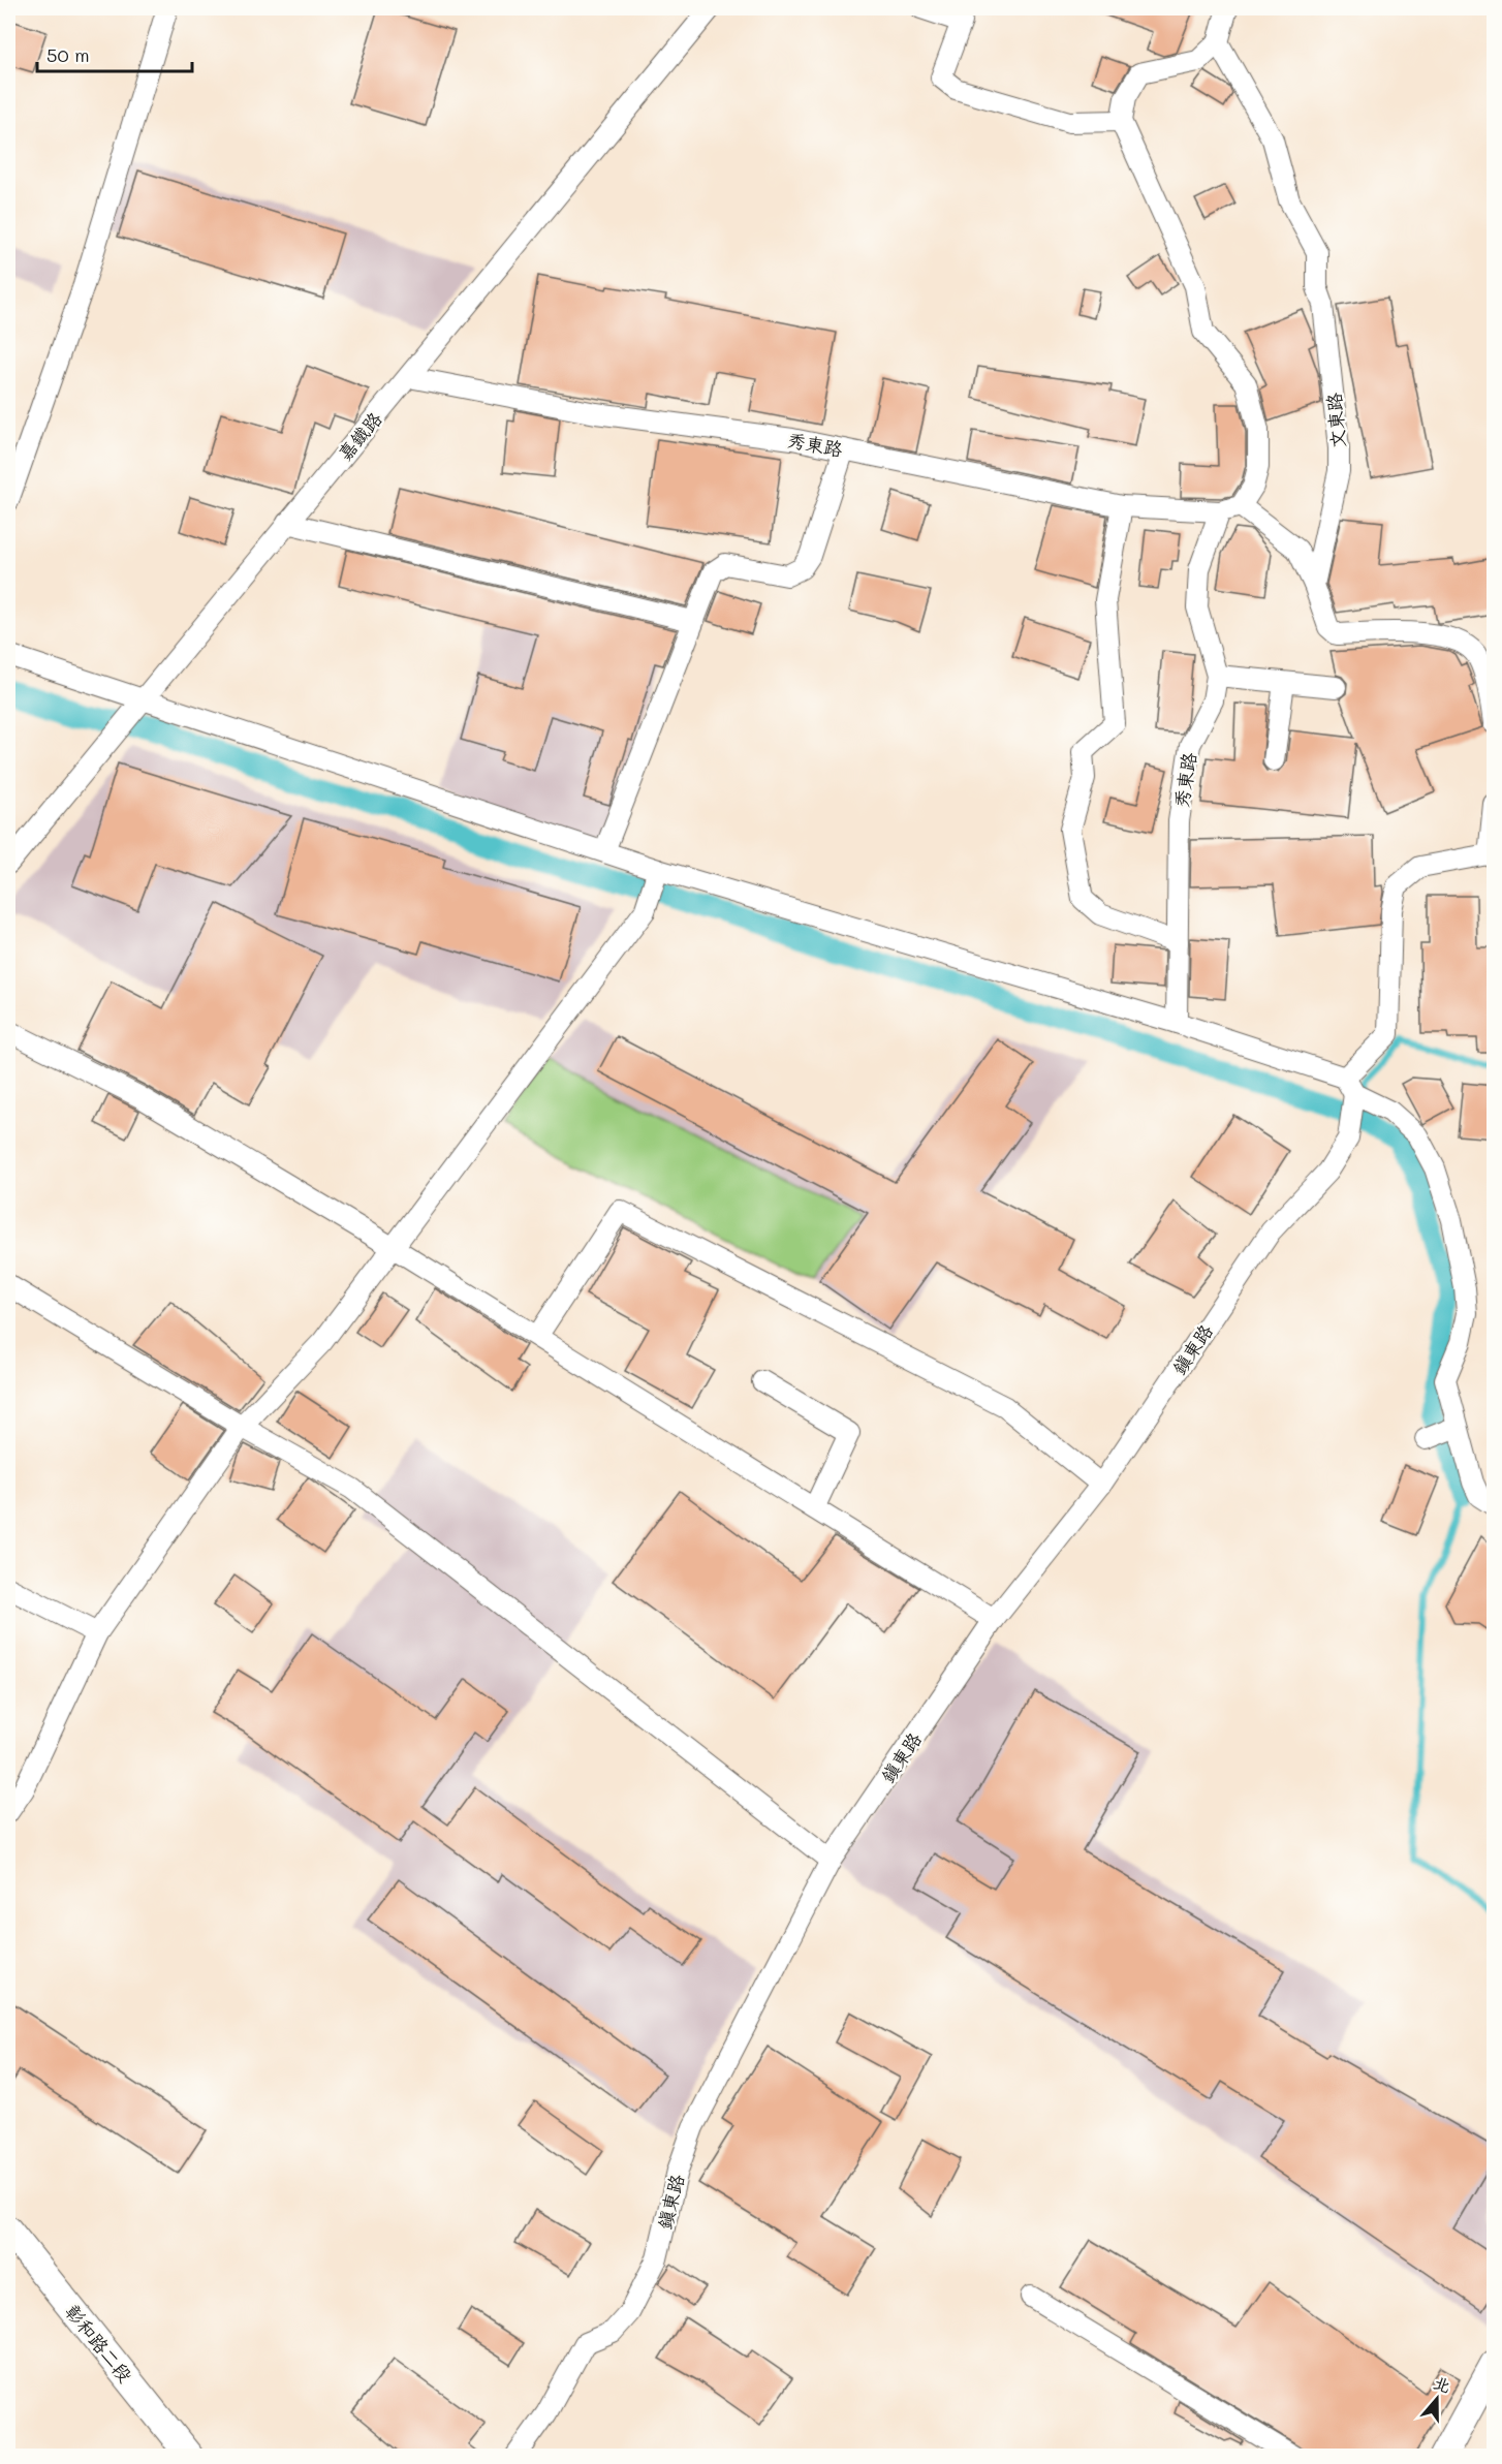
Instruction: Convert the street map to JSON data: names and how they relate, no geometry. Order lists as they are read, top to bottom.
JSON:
{
  "streets": {
    "main road": ["彰和路二段"],
    "street": [
      "文東路",
      "嘉鐵路",
      "秀東路",
      "鎮東路"
    ]
  },
  "crossings": [
    ["嘉鐵路", "秀東路"]
  ],
  "scale_bar": "50 m",
  "north": "top"
}
